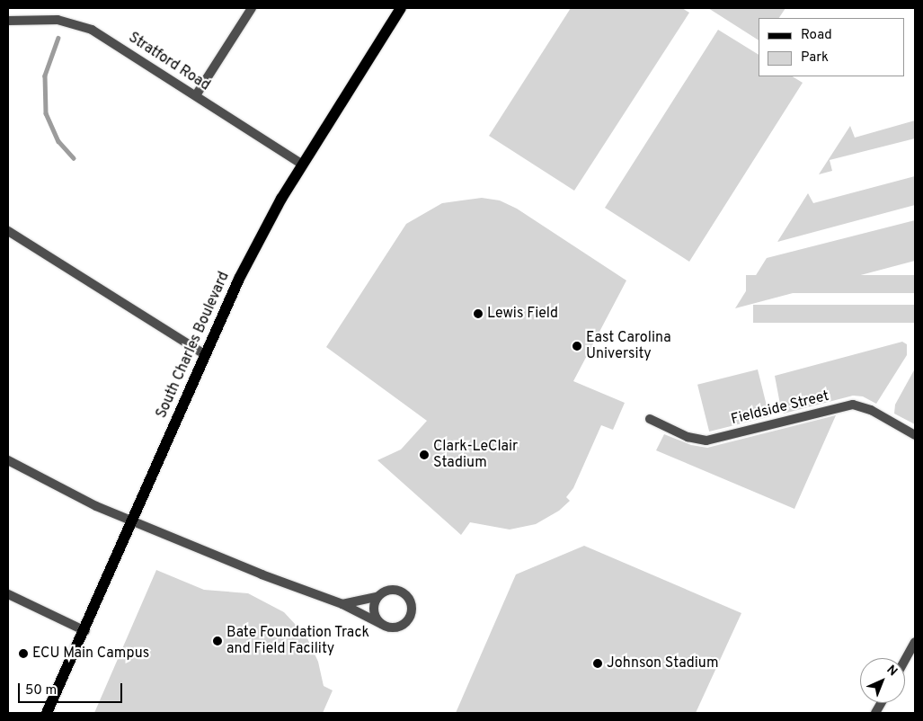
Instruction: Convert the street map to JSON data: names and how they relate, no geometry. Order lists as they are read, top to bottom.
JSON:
{
  "streets": {
    "main road": ["South Charles Boulevard"],
    "street": ["Stratford Road", "Fieldside Street"]
  },
  "crossings": [
    ["Stratford Road", "South Charles Boulevard"]
  ],
  "places": [
    "Lewis Field",
    "East Carolina University",
    "Clark-LeClair Stadium",
    "Bate Foundation Track and Field Facility",
    "ECU Main Campus",
    "Johnson Stadium"
  ],
  "legend": ["Road", "Park"],
  "scale_bar": "50 m",
  "north": "top right"
}
